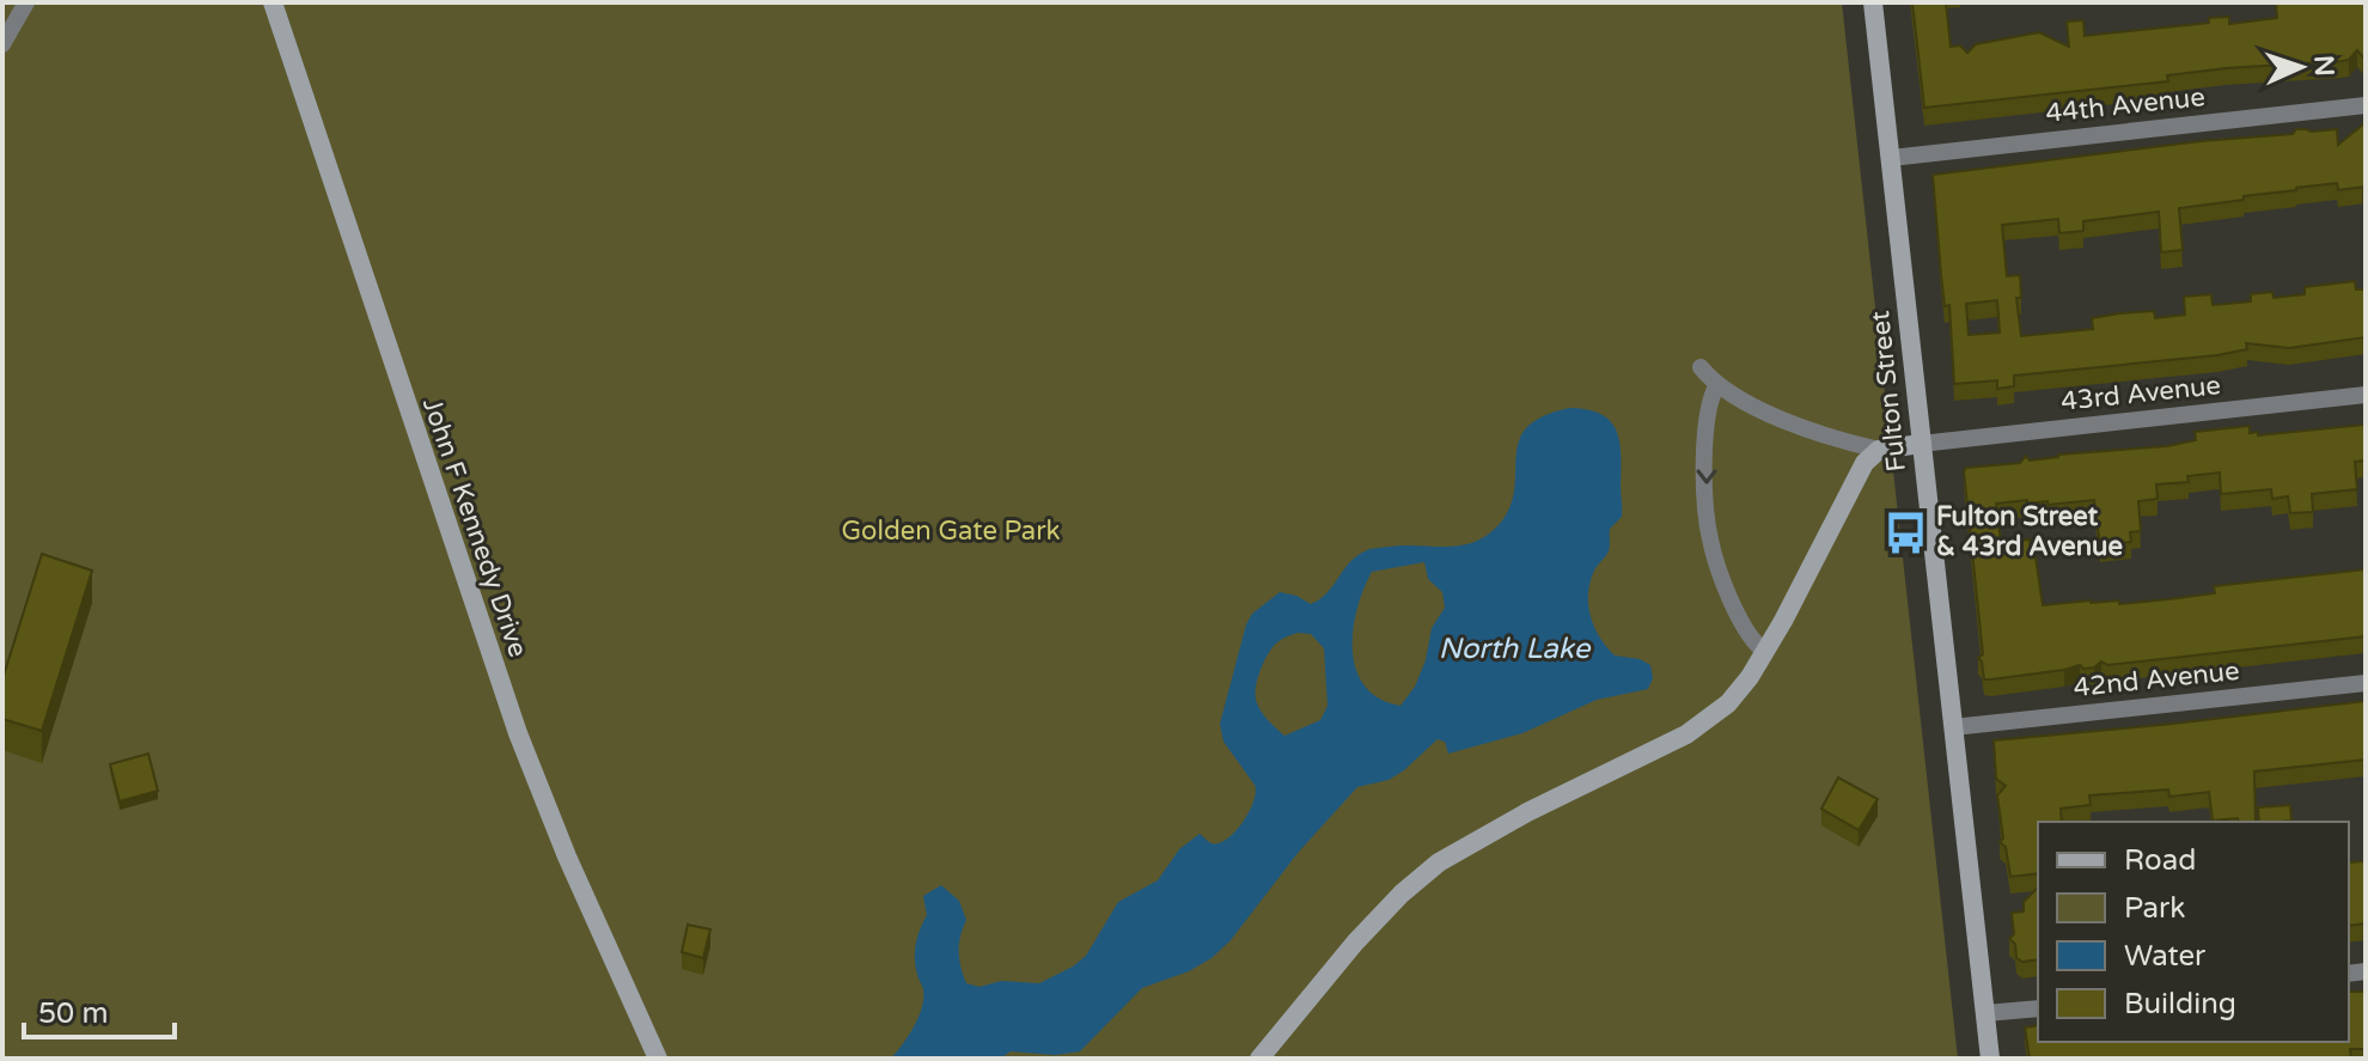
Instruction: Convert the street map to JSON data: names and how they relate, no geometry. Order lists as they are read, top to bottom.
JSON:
{
  "streets": {
    "street": [
      "44th Avenue",
      "Fulton Street",
      "43rd Avenue",
      "John F Kennedy Drive",
      "42nd Avenue"
    ]
  },
  "crossings": [
    ["44th Avenue", "Fulton Street"],
    ["Fulton Street", "43rd Avenue"],
    ["Fulton Street", "42nd Avenue"]
  ],
  "water": ["North Lake"],
  "parks": ["Golden Gate Park"],
  "places": {
    "bus stop": ["Fulton Street & 43rd Avenue"]
  },
  "legend": [
    "Road",
    "Park",
    "Water",
    "Building"
  ],
  "scale_bar": "50 m",
  "north": "right"
}
